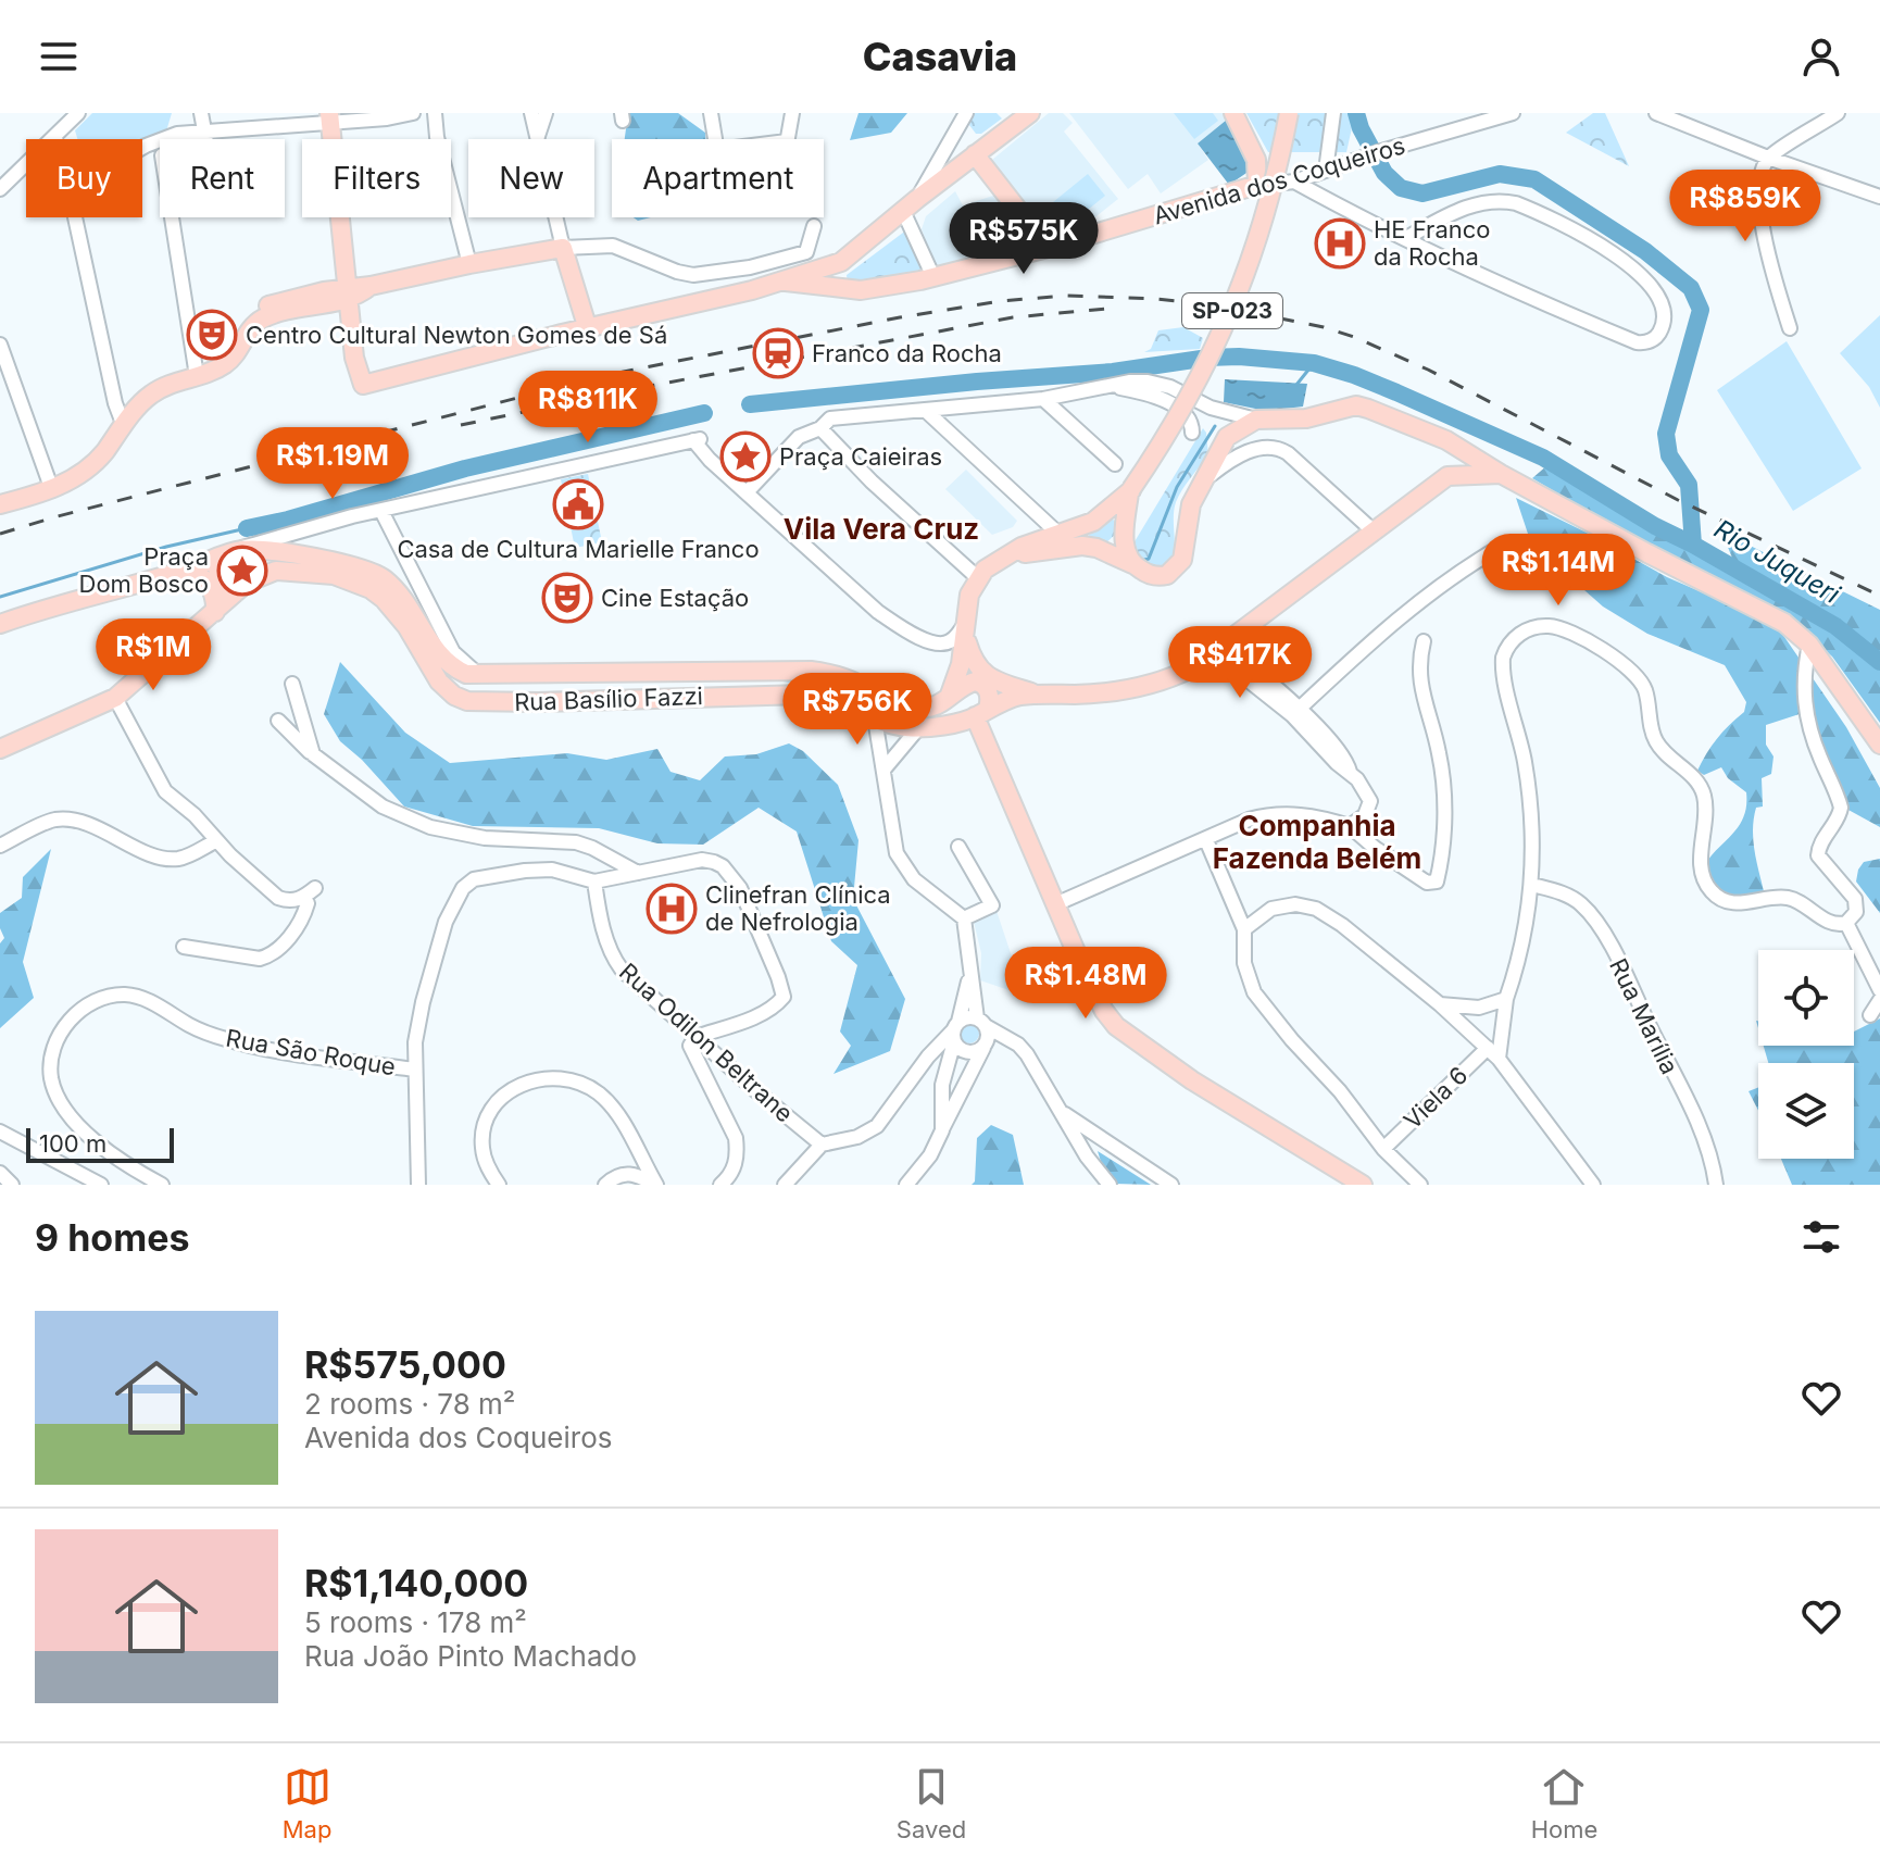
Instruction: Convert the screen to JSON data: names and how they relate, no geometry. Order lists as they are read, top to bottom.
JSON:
{
  "streets": {
    "main road": ["Avenida dos Coqueiros", "SP-023", "Rua Basílio Fazzi"],
    "street": [
      "Rua Marília",
      "Rua Odilon Beltrane",
      "Rua São Roque",
      "Viela 6"
    ]
  },
  "districts": ["Vila Vera Cruz", "Companhia Fazenda Belém"],
  "water": ["Rio Juqueri"],
  "places": {
    "hospital": ["HE Franco da Rocha", "Clinefran Clínica de Nefrologia"],
    "theatre": ["Centro Cultural Newton Gomes de Sá", "Cine Estação"],
    "station": ["Franco da Rocha"],
    "place": ["Praça Caieiras", "Praça Dom Bosco"],
    "public building": ["Casa de Cultura Marielle Franco"]
  },
  "scale_bar": "100 m",
  "page": {
    "header": "Casavia",
    "chip": [
      "Buy",
      "Rent",
      "Filters",
      "New",
      "Apartment"
    ],
    "price": [
      "R$859K",
      "R$575K",
      "R$811K",
      "R$1.19M",
      "R$1.14M",
      "R$1M",
      "R$417K",
      "R$756K",
      "R$1.48M"
    ],
    "scale": "100 m",
    "heading": "9 homes",
    "list": [
      {
        "name": "R$575,000",
        "note": "2 rooms · 78 m² · Avenida dos Coqueiros"
      },
      {
        "name": "R$1,140,000",
        "note": "5 rooms · 178 m² · Rua João Pinto Machado"
      }
    ],
    "tabs": ["Map", "Saved", "Home"]
  }
}
